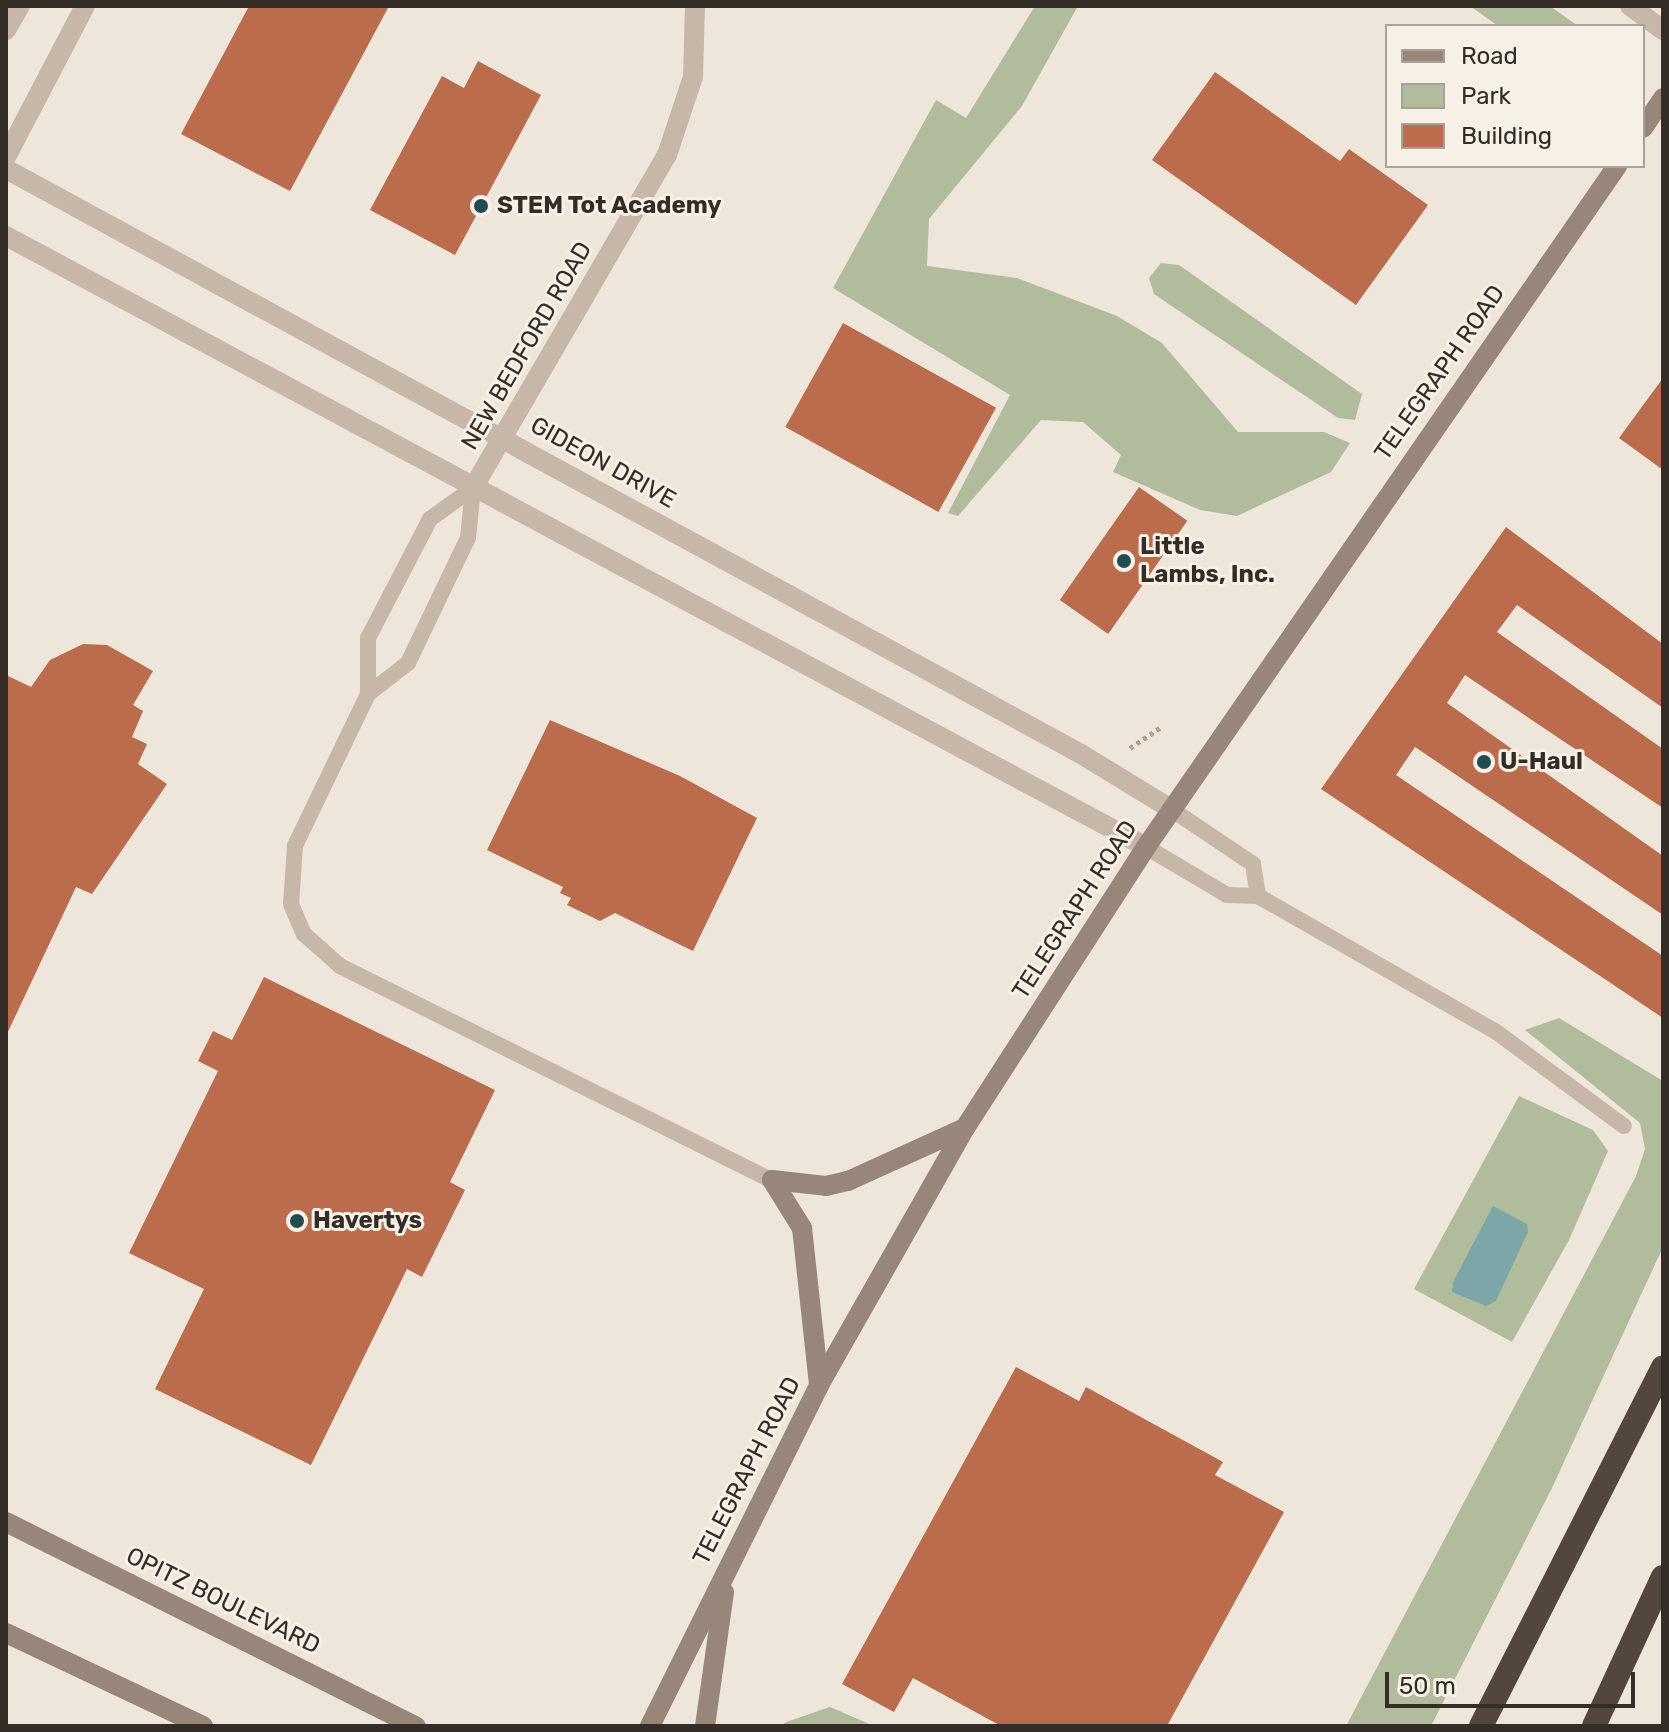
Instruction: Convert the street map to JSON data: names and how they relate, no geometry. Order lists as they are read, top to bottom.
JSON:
{
  "streets": {
    "main road": ["TELEGRAPH ROAD", "OPITZ BOULEVARD"],
    "street": ["NEW BEDFORD ROAD", "GIDEON DRIVE"]
  },
  "crossings": [
    ["NEW BEDFORD ROAD", "GIDEON DRIVE"],
    ["TELEGRAPH ROAD", "GIDEON DRIVE"]
  ],
  "places": [
    "STEM Tot Academy",
    "Little Lambs, Inc.",
    "U-Haul",
    "Havertys"
  ],
  "legend": ["Road", "Park", "Building"],
  "scale_bar": "50 m"
}
